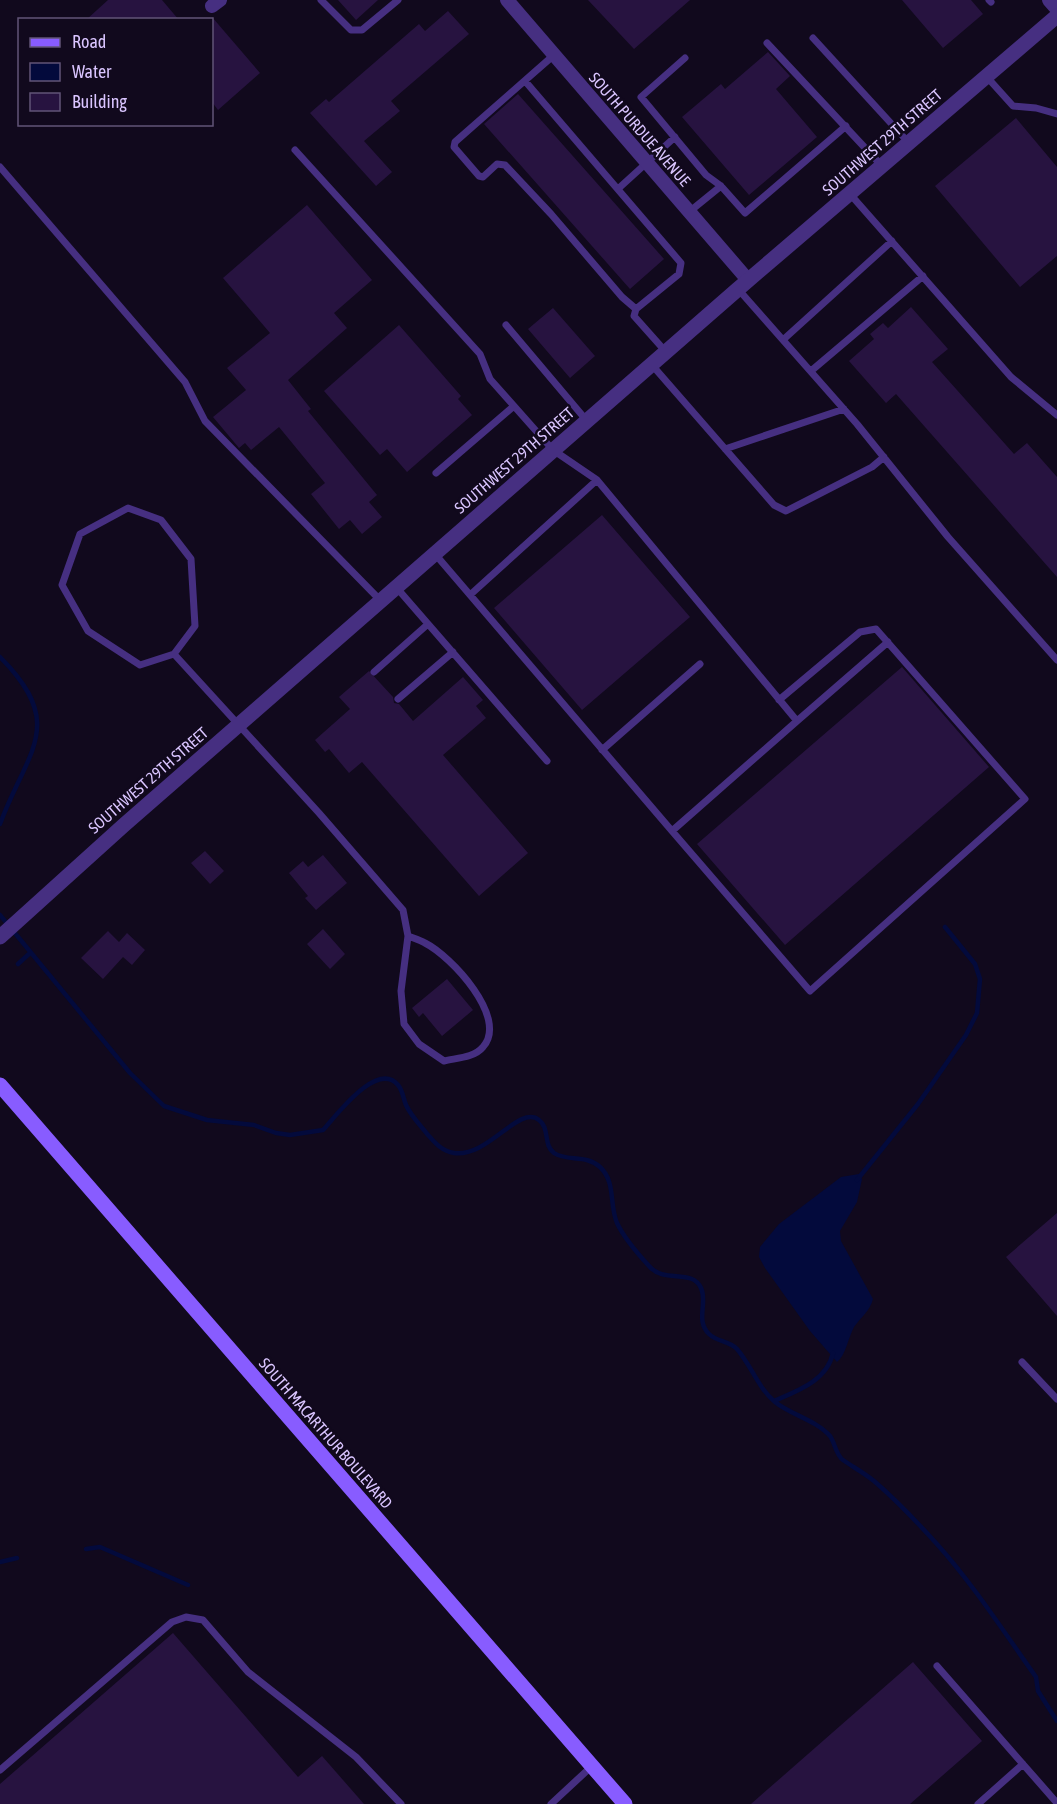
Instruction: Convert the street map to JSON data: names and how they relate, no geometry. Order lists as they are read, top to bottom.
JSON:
{
  "streets": {
    "main road": ["SOUTH MACARTHUR BOULEVARD"],
    "street": ["SOUTH PURDUE AVENUE", "SOUTHWEST 29TH STREET"]
  },
  "crossings": [
    ["SOUTH PURDUE AVENUE", "SOUTHWEST 29TH STREET"]
  ],
  "legend": ["Road", "Water", "Building"]
}
